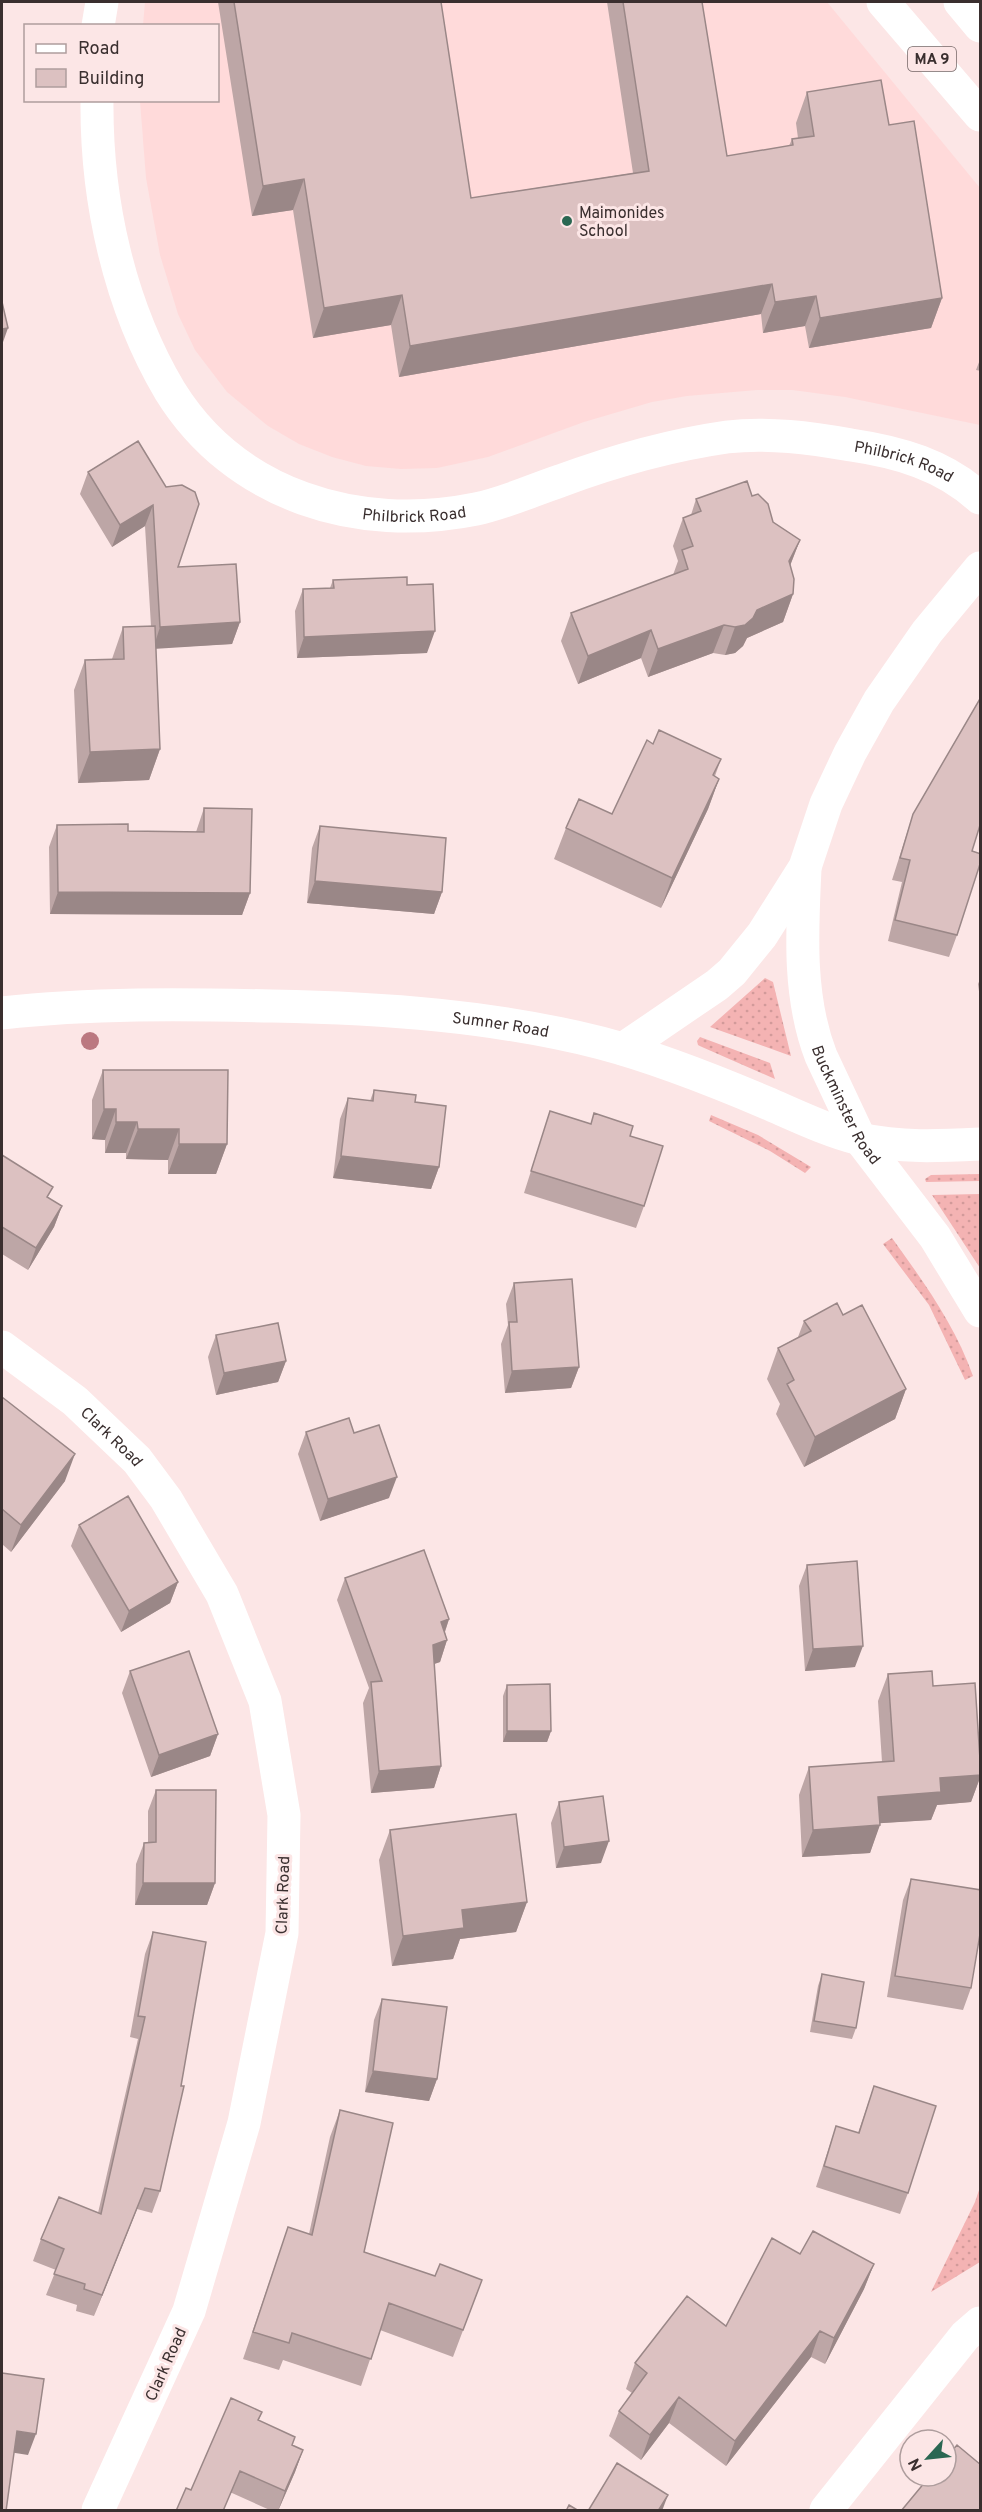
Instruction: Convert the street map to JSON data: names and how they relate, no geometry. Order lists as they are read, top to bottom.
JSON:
{
  "streets": {
    "main road": [
      "MA 9",
      "Philbrick Road",
      "Sumner Road",
      "Buckminster Road",
      "Clark Road"
    ]
  },
  "crossings": [
    ["Sumner Road", "Buckminster Road"]
  ],
  "places": ["Maimonides School"],
  "legend": ["Road", "Building"],
  "north": "bottom left"
}
